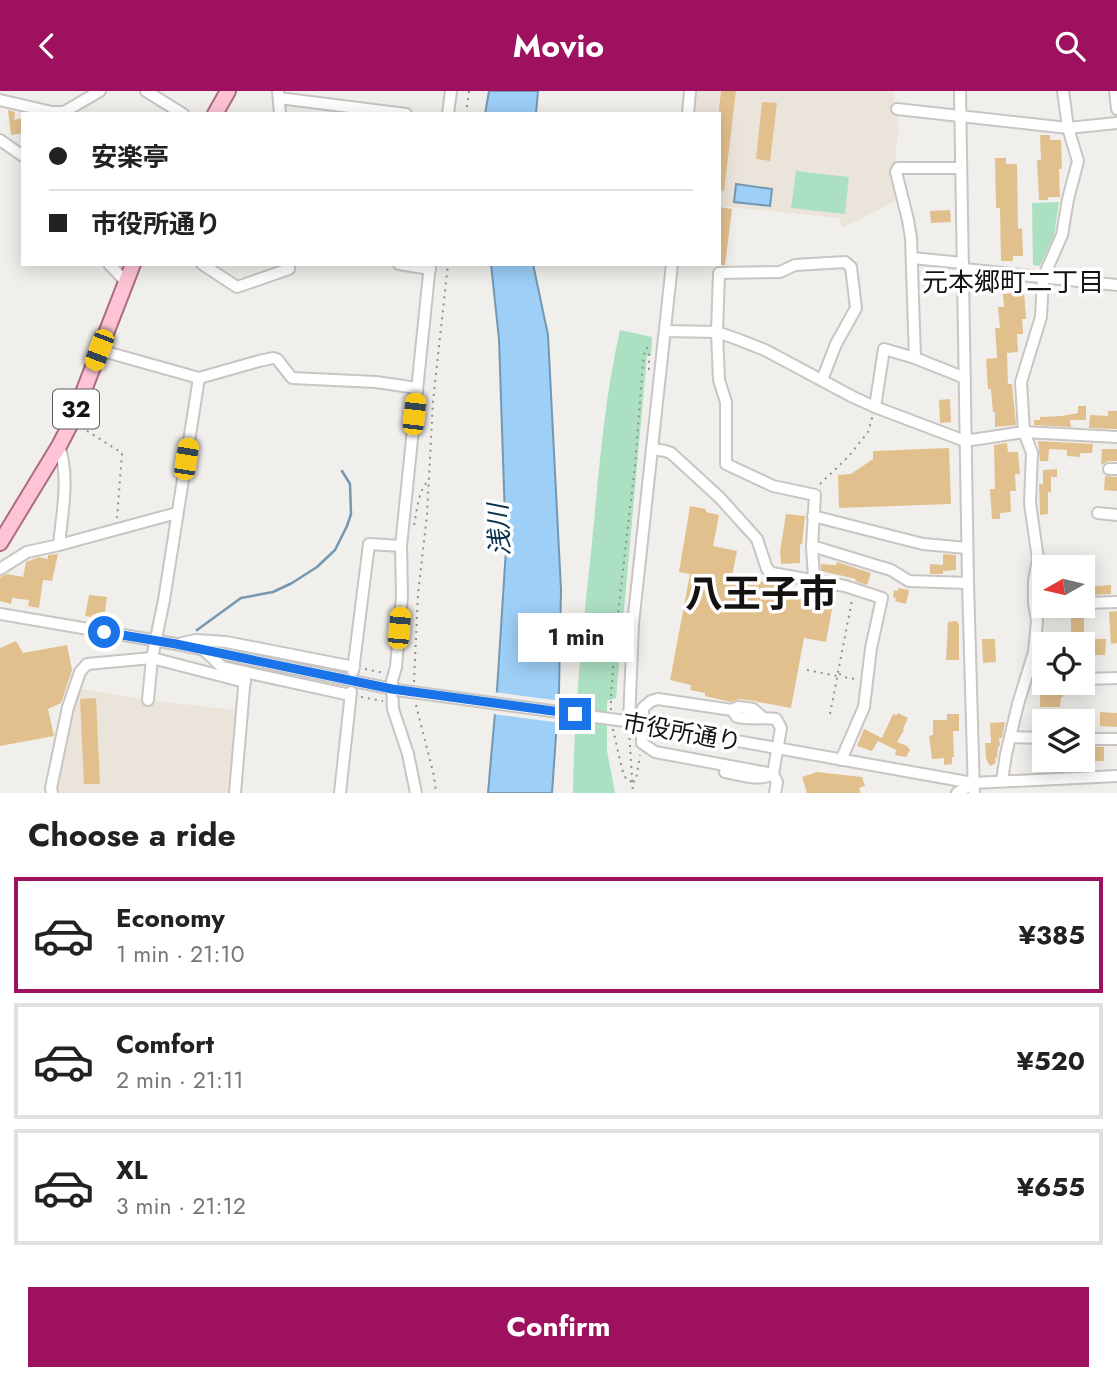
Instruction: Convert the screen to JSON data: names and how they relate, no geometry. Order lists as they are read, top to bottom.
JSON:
{
  "streets": {
    "main road": ["32"],
    "street": ["市役所通り"]
  },
  "districts": ["元本郷町二丁目", "八王子市"],
  "water": ["浅川"],
  "north": "left",
  "page": {
    "header": "Movio",
    "banner": ["安楽亭", "市役所通り"],
    "bubble": "1 min",
    "heading": "Choose a ride",
    "list": [
      {
        "name": "Economy",
        "note": "1 min · 21:10",
        "value": "¥385"
      },
      {
        "name": "Comfort",
        "note": "2 min · 21:11",
        "value": "¥520"
      },
      {
        "name": "XL",
        "note": "3 min · 21:12",
        "value": "¥655"
      }
    ],
    "buttons": "Confirm"
  }
}
